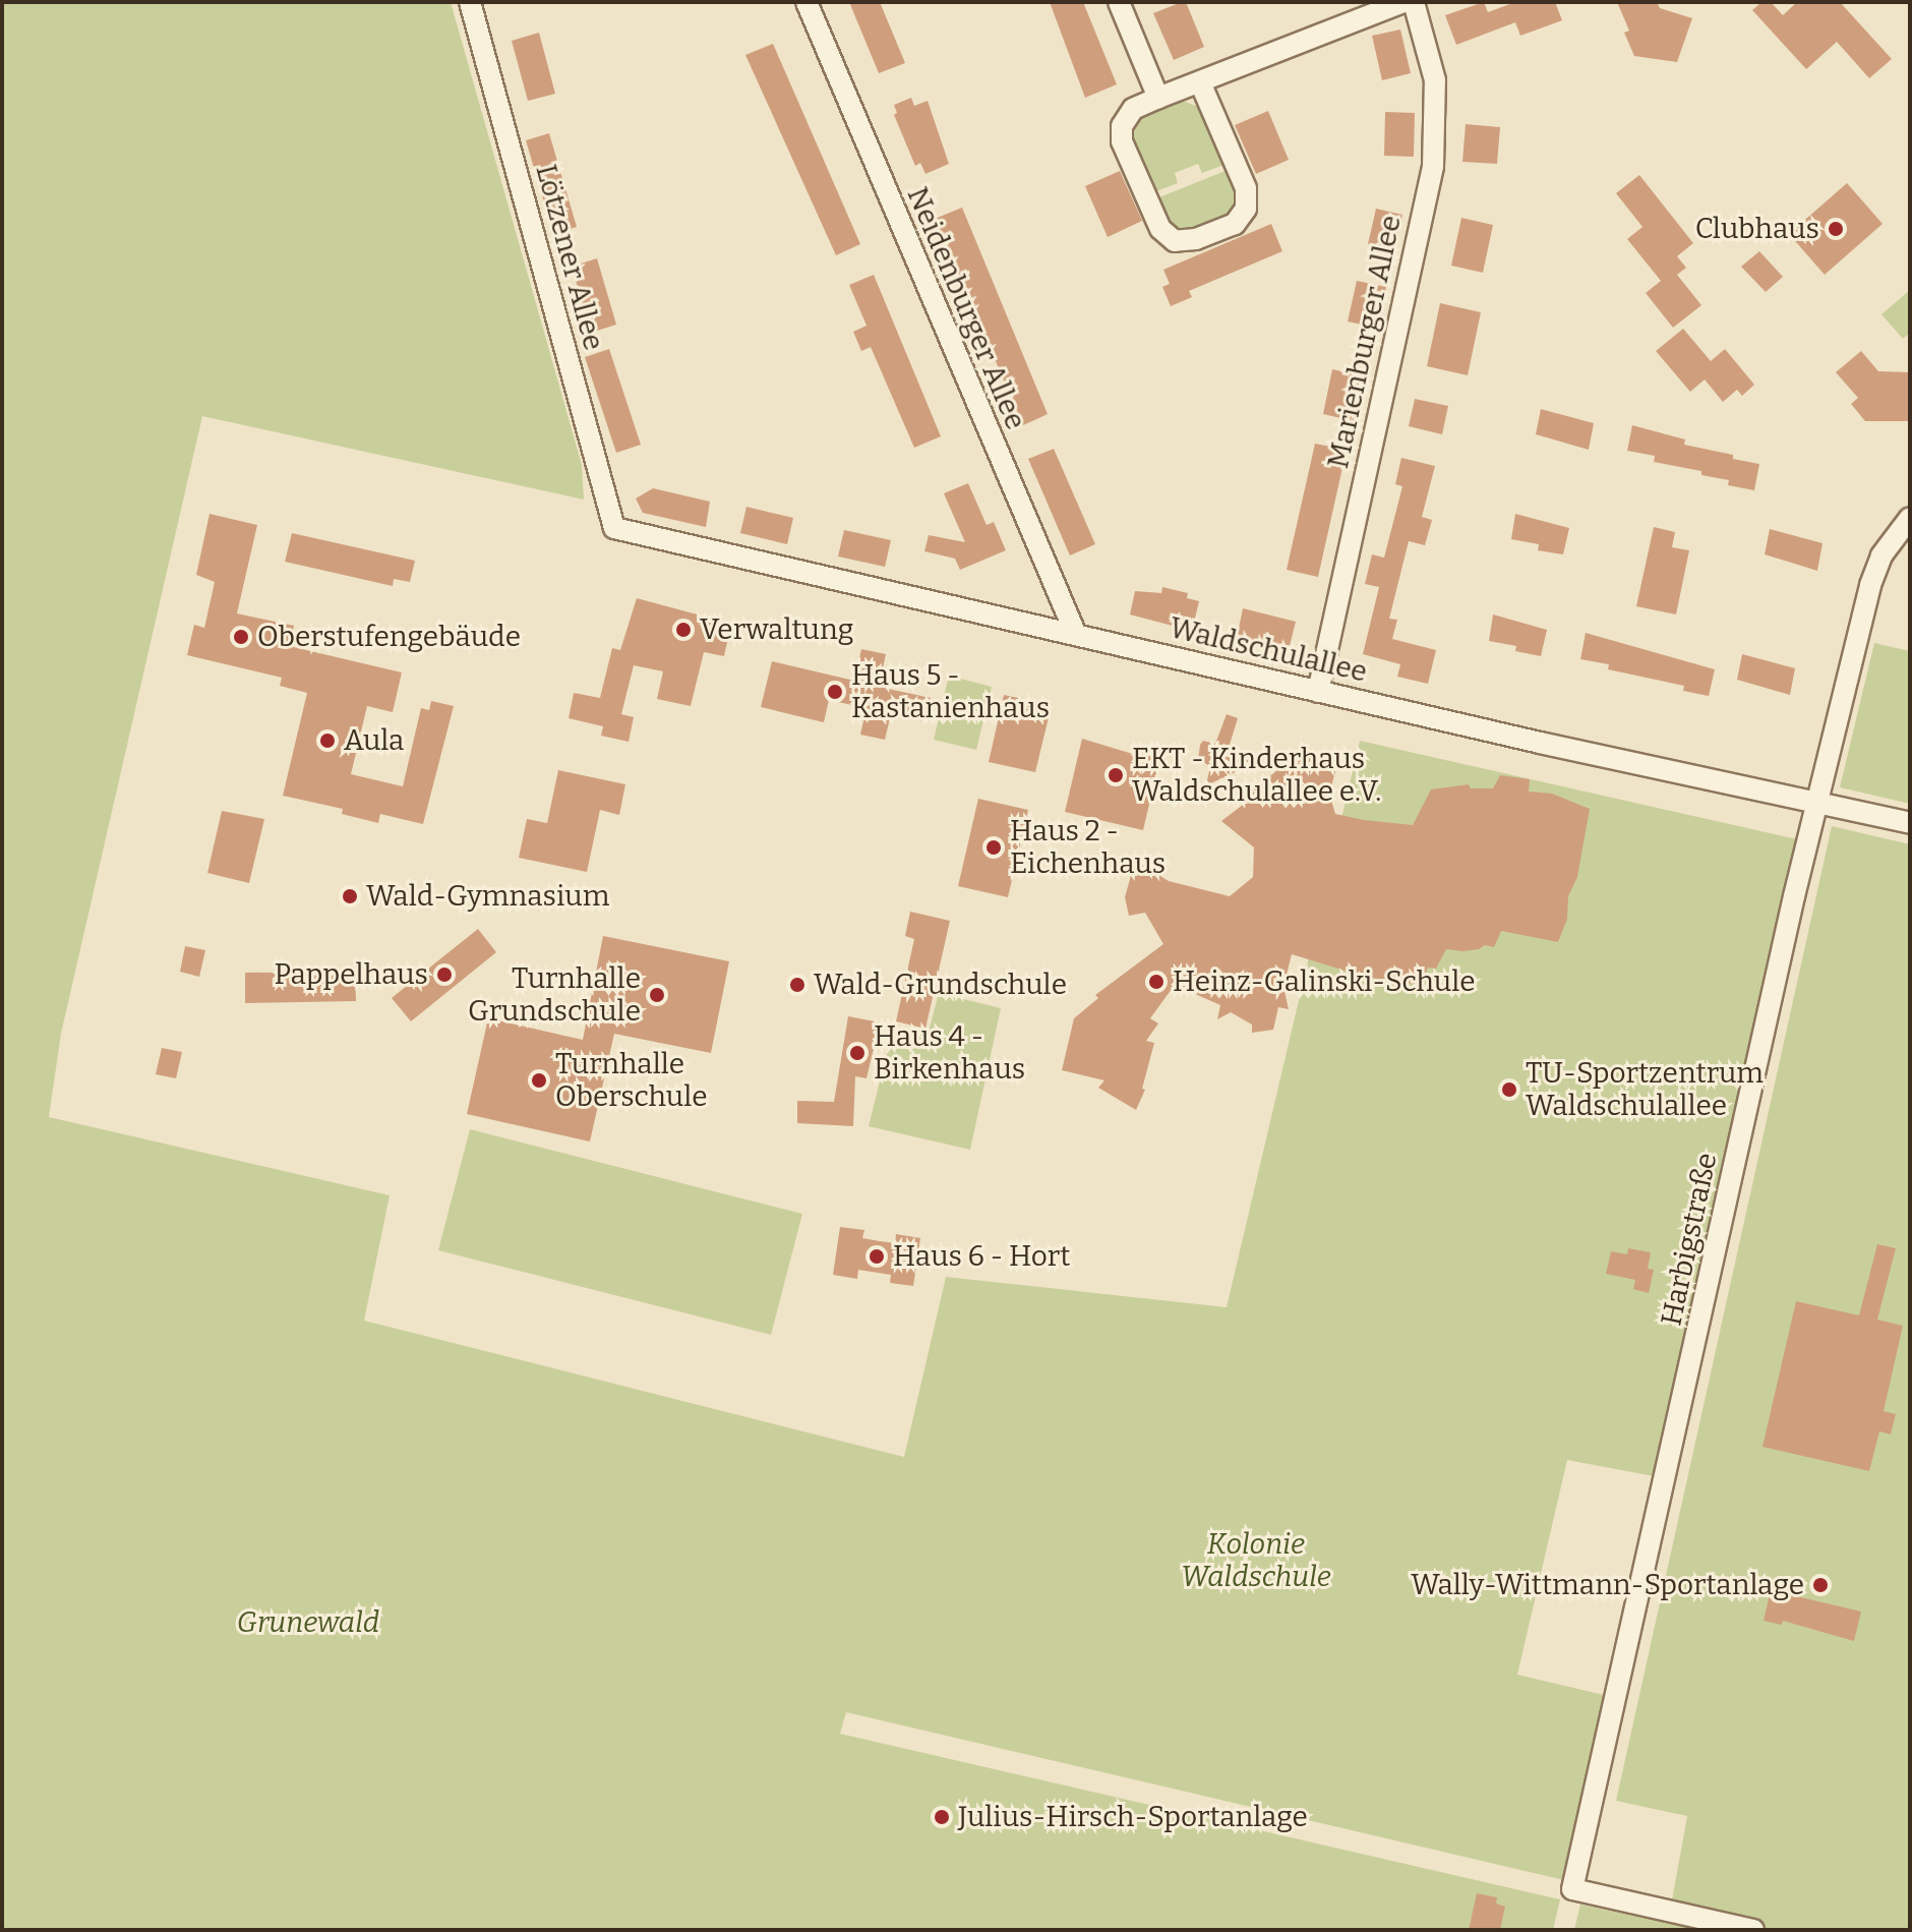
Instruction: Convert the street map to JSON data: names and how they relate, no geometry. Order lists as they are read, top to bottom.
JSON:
{
  "streets": {
    "street": [
      "Lötzener Allee",
      "Neidenburger Allee",
      "Marienburger Allee",
      "Waldschulallee",
      "Harbigstraße"
    ]
  },
  "crossings": [
    ["Lötzener Allee", "Waldschulallee"],
    ["Neidenburger Allee", "Waldschulallee"],
    ["Marienburger Allee", "Waldschulallee"],
    ["Waldschulallee", "Harbigstraße"]
  ],
  "parks": ["Kolonie Waldschule", "Grunewald"],
  "places": [
    "Clubhaus",
    "Verwaltung",
    "Oberstufengebäude",
    "Haus 5 - Kastanienhaus",
    "Aula",
    "EKT - Kinderhaus Waldschulallee e.V.",
    "Haus 2 - Eichenhaus",
    "Wald-Gymnasium",
    "Pappelhaus",
    "Heinz-Galinski-Schule",
    "Wald-Grundschule",
    "Turnhalle Grundschule",
    "Haus 4 - Birkenhaus",
    "Turnhalle Oberschule",
    "TU-Sportzentrum Waldschulallee",
    "Haus 6 - Hort",
    "Wally-Wittmann-Sportanlage",
    "Julius-Hirsch-Sportanlage"
  ]
}
